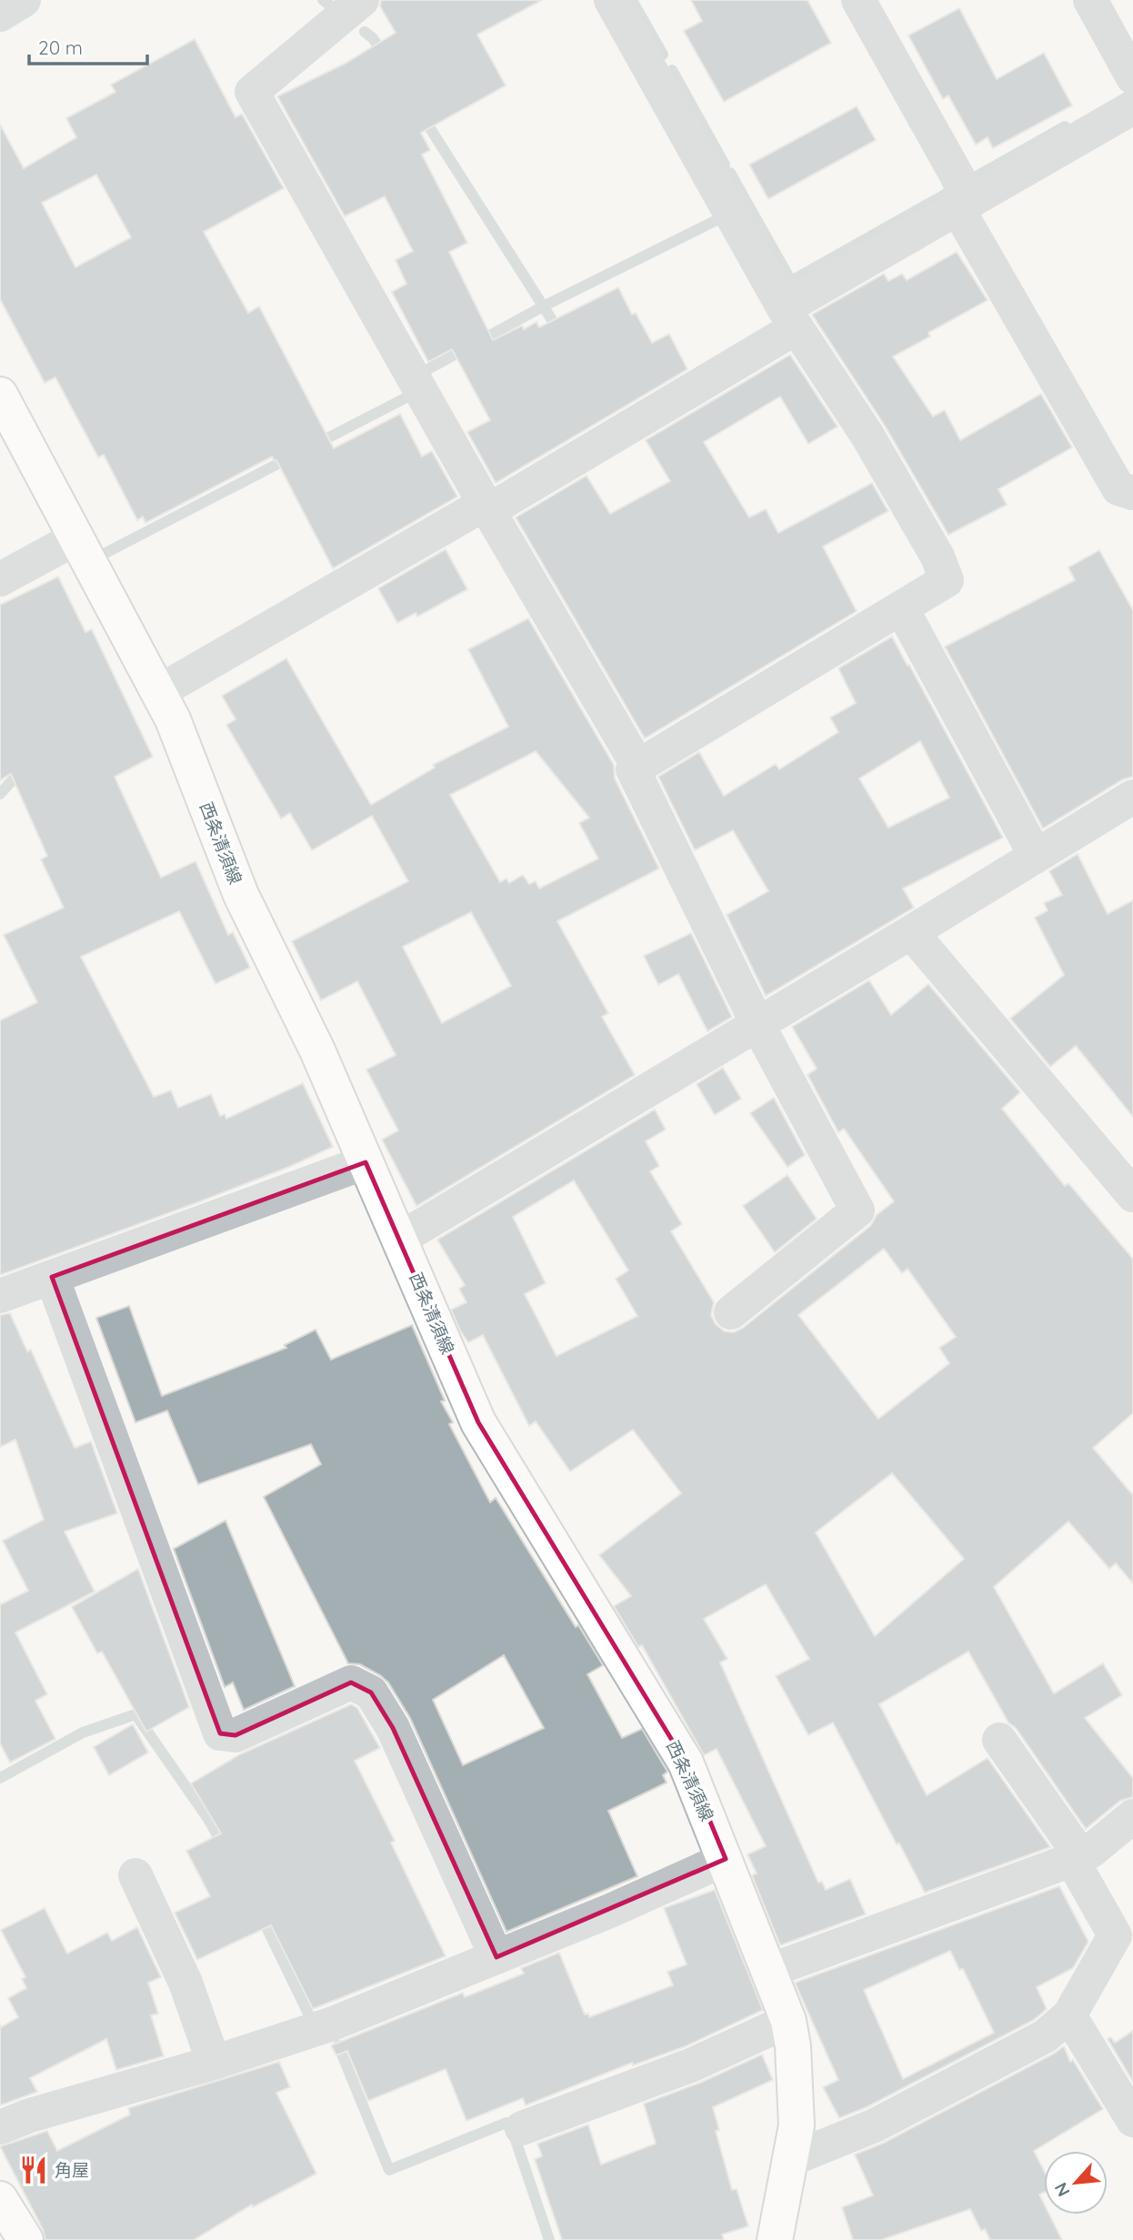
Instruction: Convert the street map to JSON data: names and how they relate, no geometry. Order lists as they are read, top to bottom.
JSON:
{
  "streets": {
    "main road": ["西条清須線"]
  },
  "places": {
    "restaurant": ["角屋"]
  },
  "scale_bar": "20 m",
  "north": "bottom left"
}
